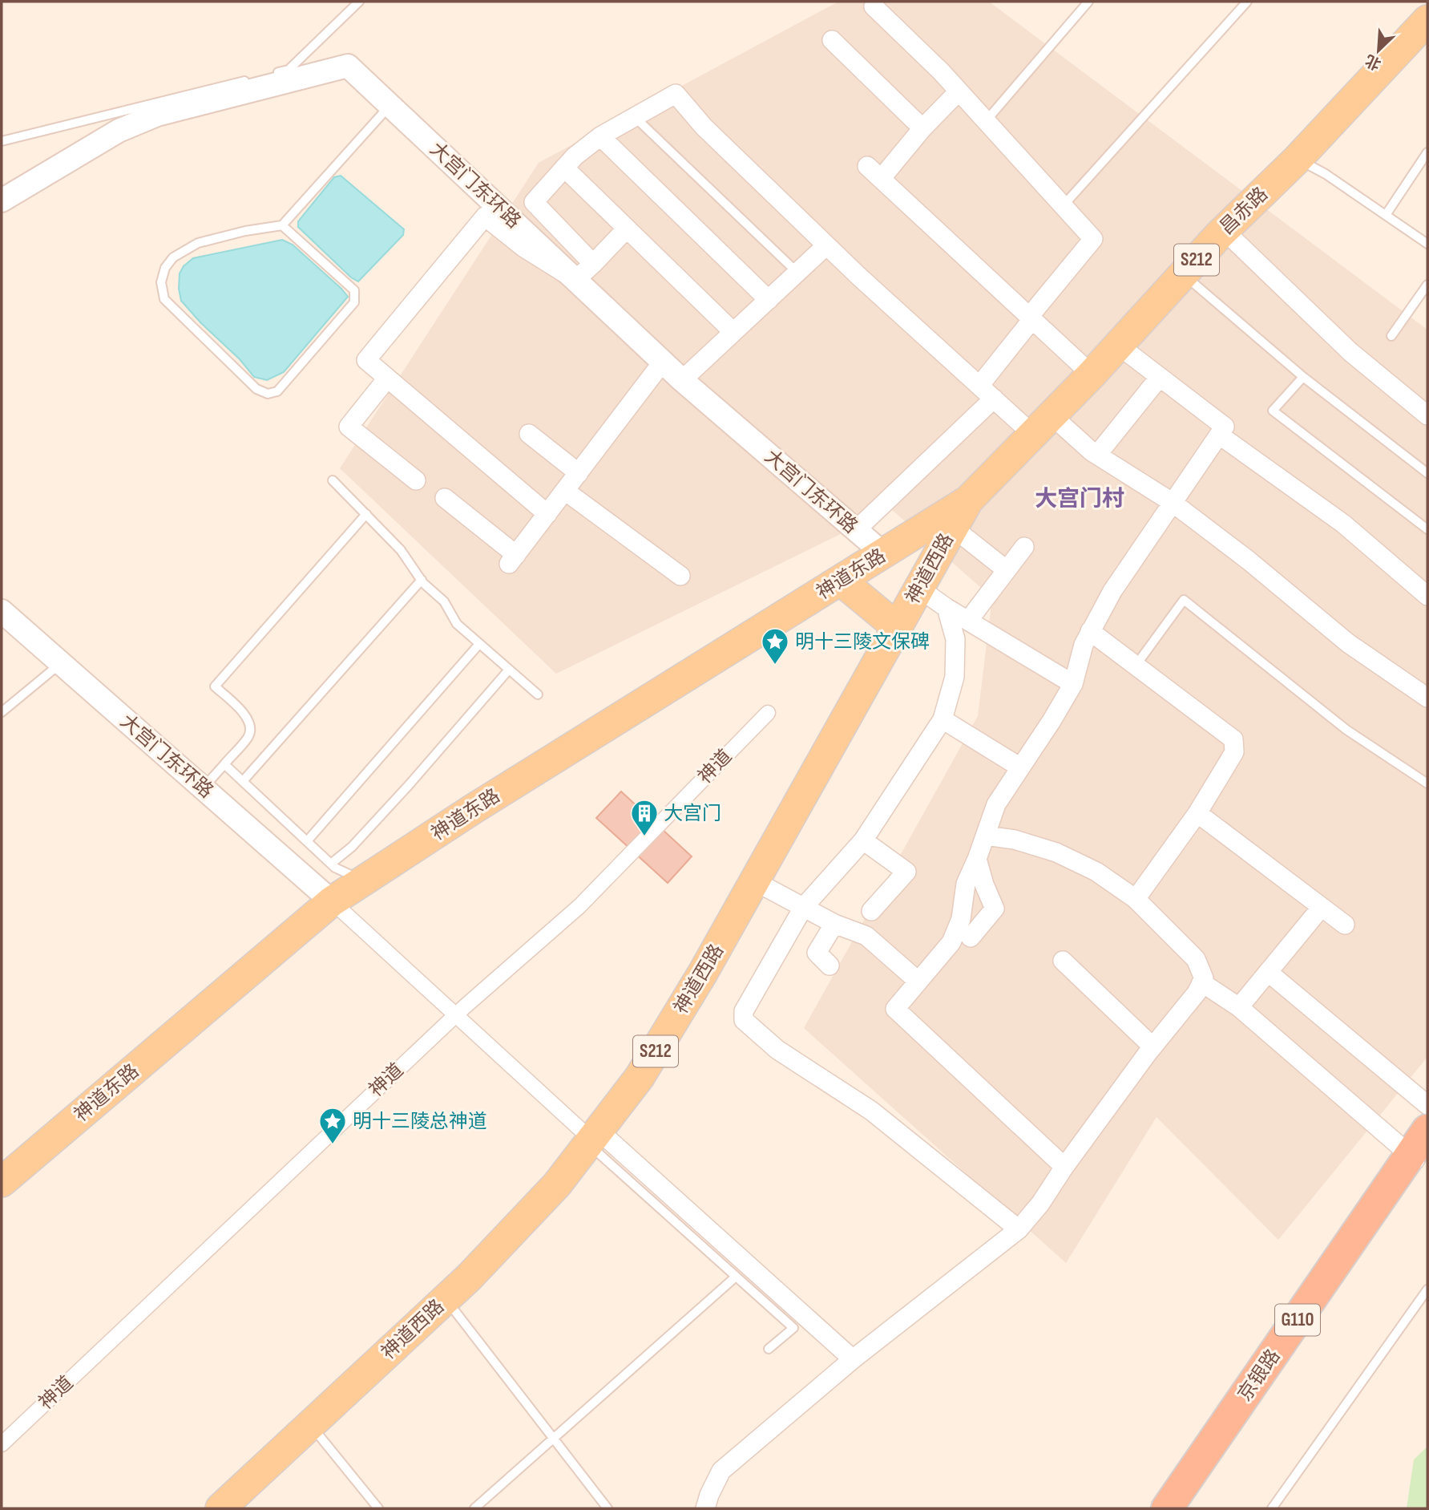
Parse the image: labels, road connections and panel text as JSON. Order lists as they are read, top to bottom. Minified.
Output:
{"streets":{"highway":["G110","京银路"],"main road":["昌赤路","S212","神道西路","神道东路"],"street":["大宫门东环路","神道"]},"crossings":[["大宫门东环路","神道东路"],["昌赤路","神道西路"],["昌赤路","神道东路"],["神道西路","神道东路"]],"districts":["大宫门村"],"places":{"place":["明十三陵文保碑","明十三陵总神道"],"building":["大宫门"]},"north":"bottom left"}
